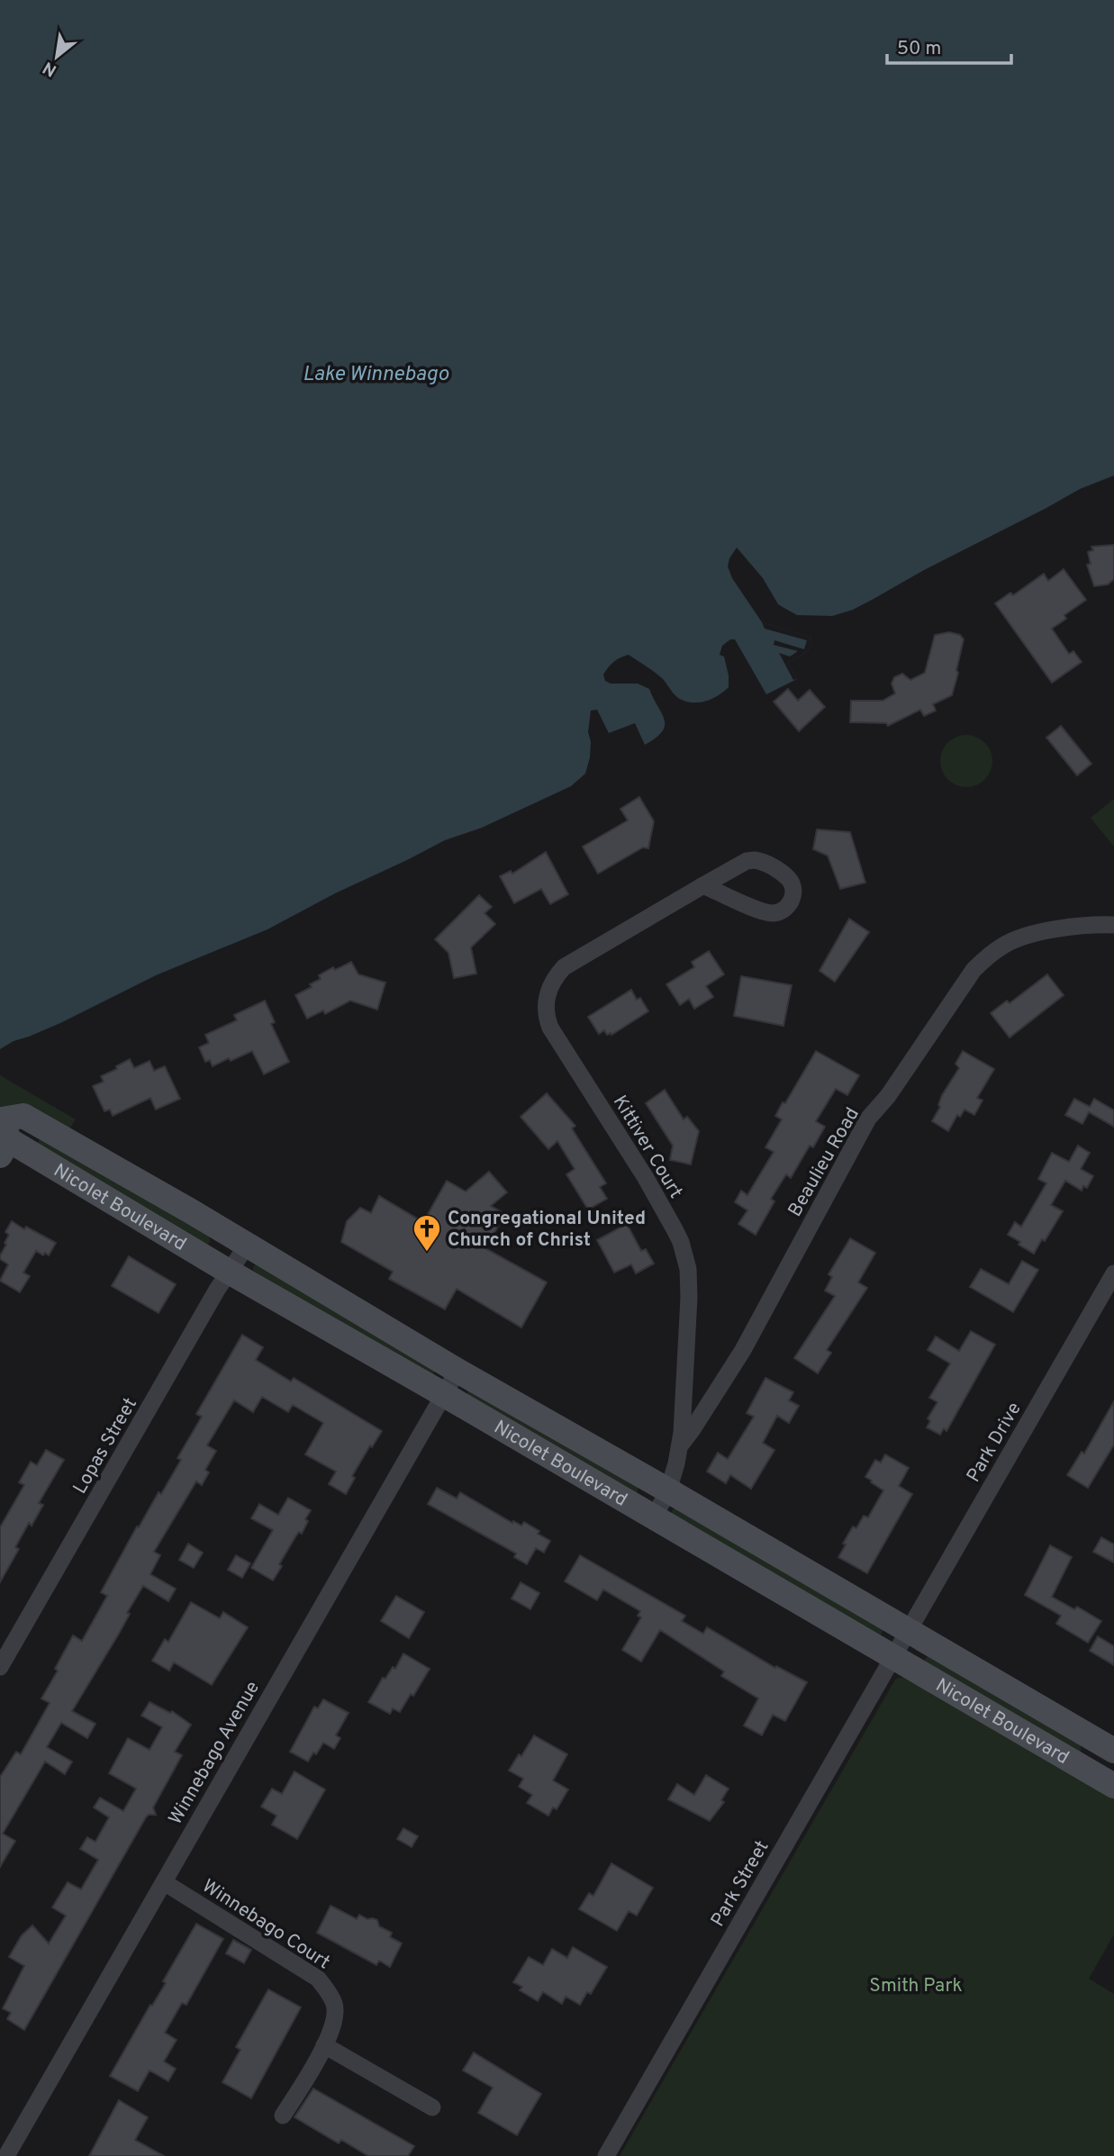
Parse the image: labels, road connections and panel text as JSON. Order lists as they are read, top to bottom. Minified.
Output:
{"streets":{"street":["Kittiver Court","Beaulieu Road","Nicolet Boulevard","Park Drive","Lopas Street","Winnebago Avenue","Park Street","Winnebago Court"]},"crossings":[["Kittiver Court","Beaulieu Road"],["Kittiver Court","Nicolet Boulevard"],["Nicolet Boulevard","Park Drive"],["Nicolet Boulevard","Lopas Street"],["Nicolet Boulevard","Winnebago Avenue"],["Nicolet Boulevard","Park Street"],["Park Drive","Park Street"],["Winnebago Avenue","Winnebago Court"]],"water":["Lake Winnebago"],"parks":["Smith Park"],"places":{"church":["Congregational United Church of Christ"]},"scale_bar":"50 m","north":"bottom left"}
